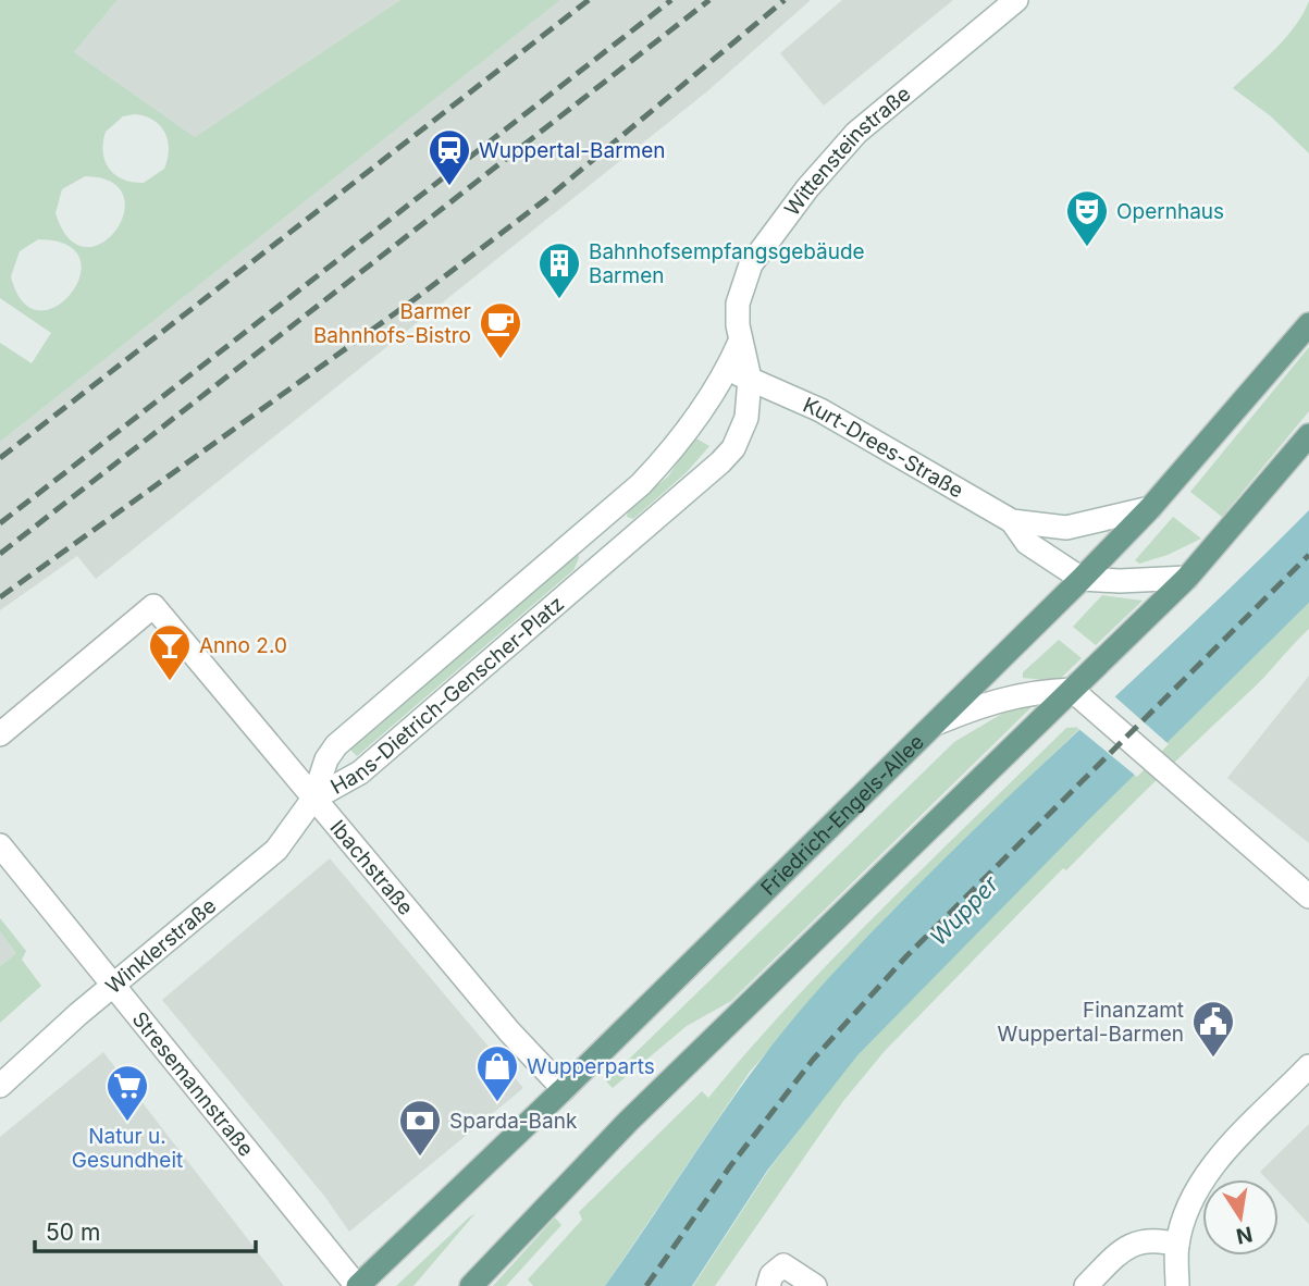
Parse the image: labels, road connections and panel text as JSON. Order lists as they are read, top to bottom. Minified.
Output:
{"streets":{"main road":["Friedrich-Engels-Allee"],"street":["Wittensteinstraße","Kurt-Drees-Straße","Hans-Dietrich-Genscher-Platz","Ibachstraße","Winklerstraße","Stresemannstraße"]},"crossings":[["Wittensteinstraße","Hans-Dietrich-Genscher-Platz"],["Kurt-Drees-Straße","Hans-Dietrich-Genscher-Platz"],["Kurt-Drees-Straße","Friedrich-Engels-Allee"],["Hans-Dietrich-Genscher-Platz","Ibachstraße"],["Hans-Dietrich-Genscher-Platz","Winklerstraße"],["Friedrich-Engels-Allee","Ibachstraße"],["Friedrich-Engels-Allee","Stresemannstraße"],["Ibachstraße","Winklerstraße"],["Winklerstraße","Stresemannstraße"]],"water":["Wupper"],"places":{"station":["Wuppertal-Barmen"],"theatre":["Opernhaus"],"building":["Bahnhofsempfangsgebäude Barmen"],"cafe":["Barmer Bahnhofs-Bistro"],"bar":["Anno 2.0"],"public building":["Finanzamt Wuppertal-Barmen"],"shop":["Wupperparts"],"supermarket":["Natur u. Gesundheit"],"bank":["Sparda-Bank"]},"scale_bar":"50 m","north":"bottom"}
